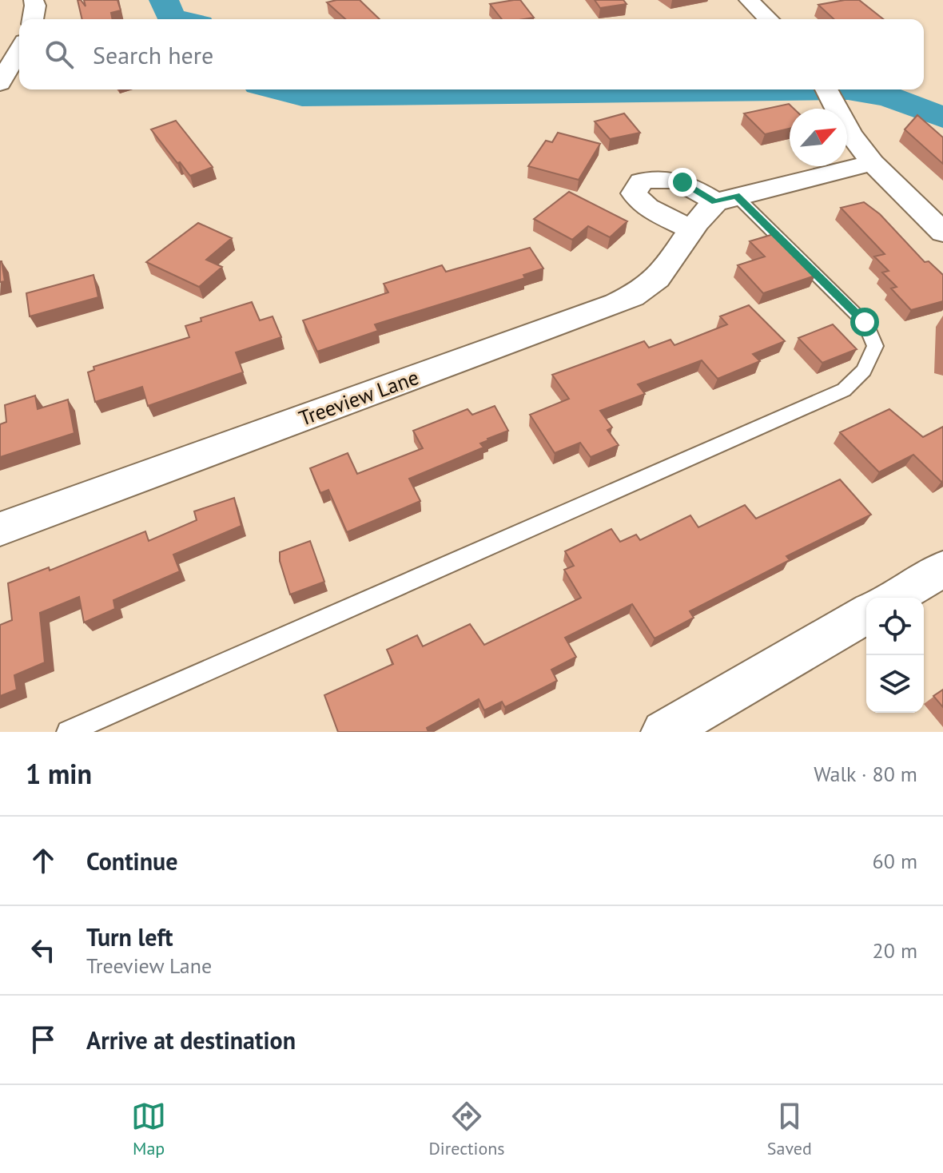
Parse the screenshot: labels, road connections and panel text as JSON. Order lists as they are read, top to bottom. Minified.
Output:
{"streets":{"street":["Treeview Lane"]},"north":"top right","page":{"search":"Search here","heading":["1 min","Walk · 80 m"],"list":[["Continue","60 m"],["Turn left","Treeview Lane","20 m"],"Arrive at destination"],"nav":["Map","Directions","Saved"]}}
